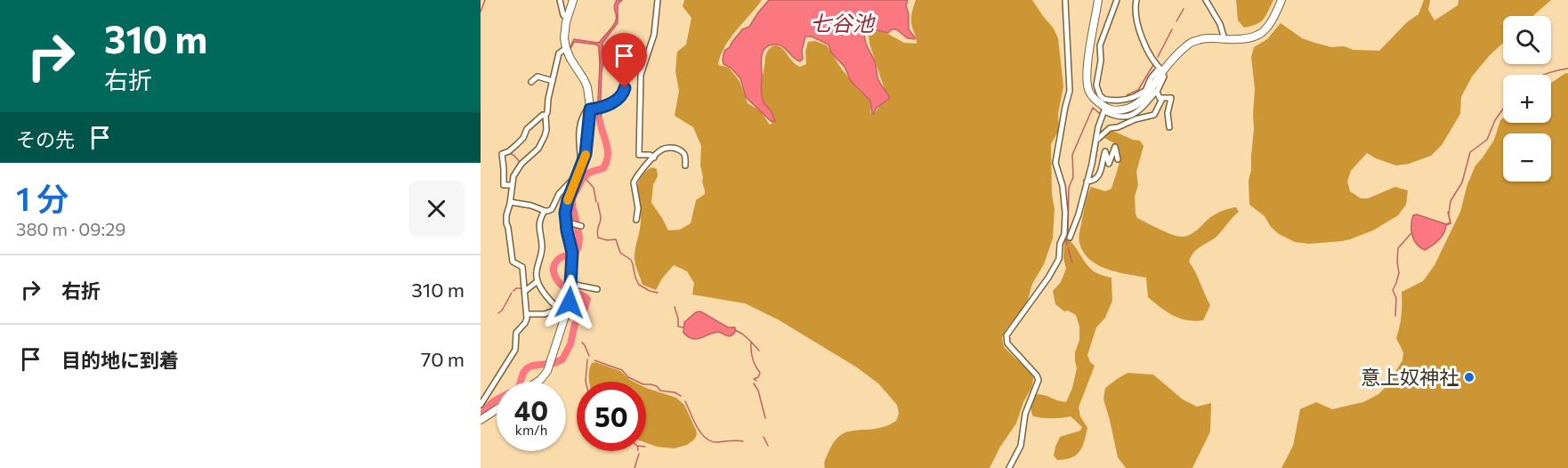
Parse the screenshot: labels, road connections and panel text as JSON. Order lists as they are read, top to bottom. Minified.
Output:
{"water":["七谷池"],"places":["意上奴神社"],"page":{"turn":["310 m","右折"],"map_buttons":["+","−"],"then":"その先","heading":["1 分","380 m · 09:29"],"list":[{"name":"右折","value":"310 m"},{"name":"目的地に到着","value":"70 m"}],"speed":"40 km/h","limit":"50"}}
